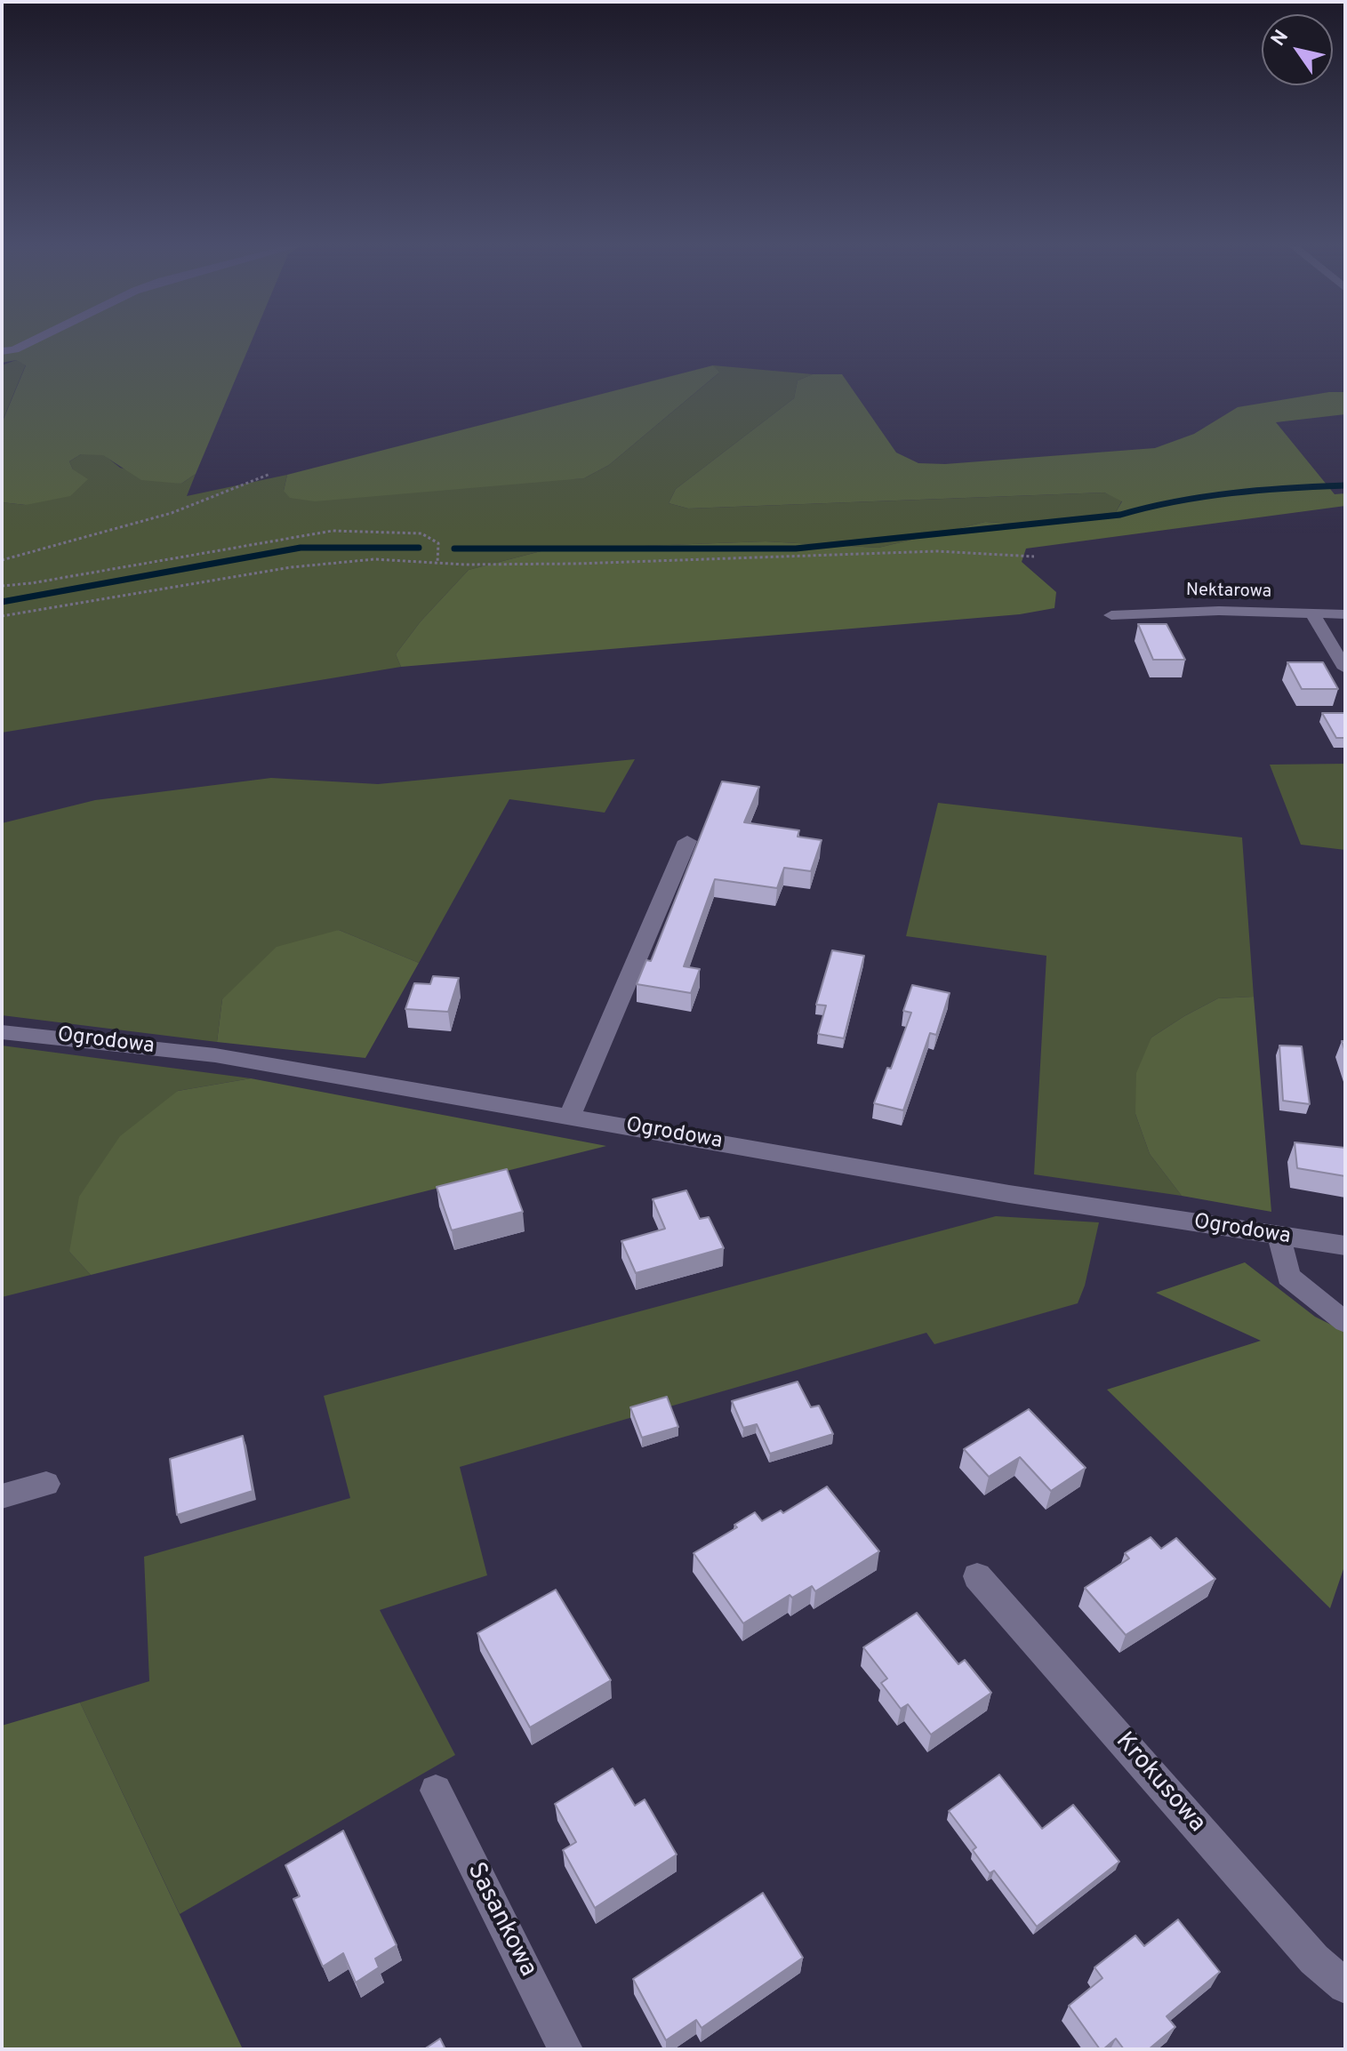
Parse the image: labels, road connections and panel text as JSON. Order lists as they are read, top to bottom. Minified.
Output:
{"streets":{"street":["Nektarowa","Ogrodowa","Krokusowa","Sasankowa"]},"north":"top left"}
